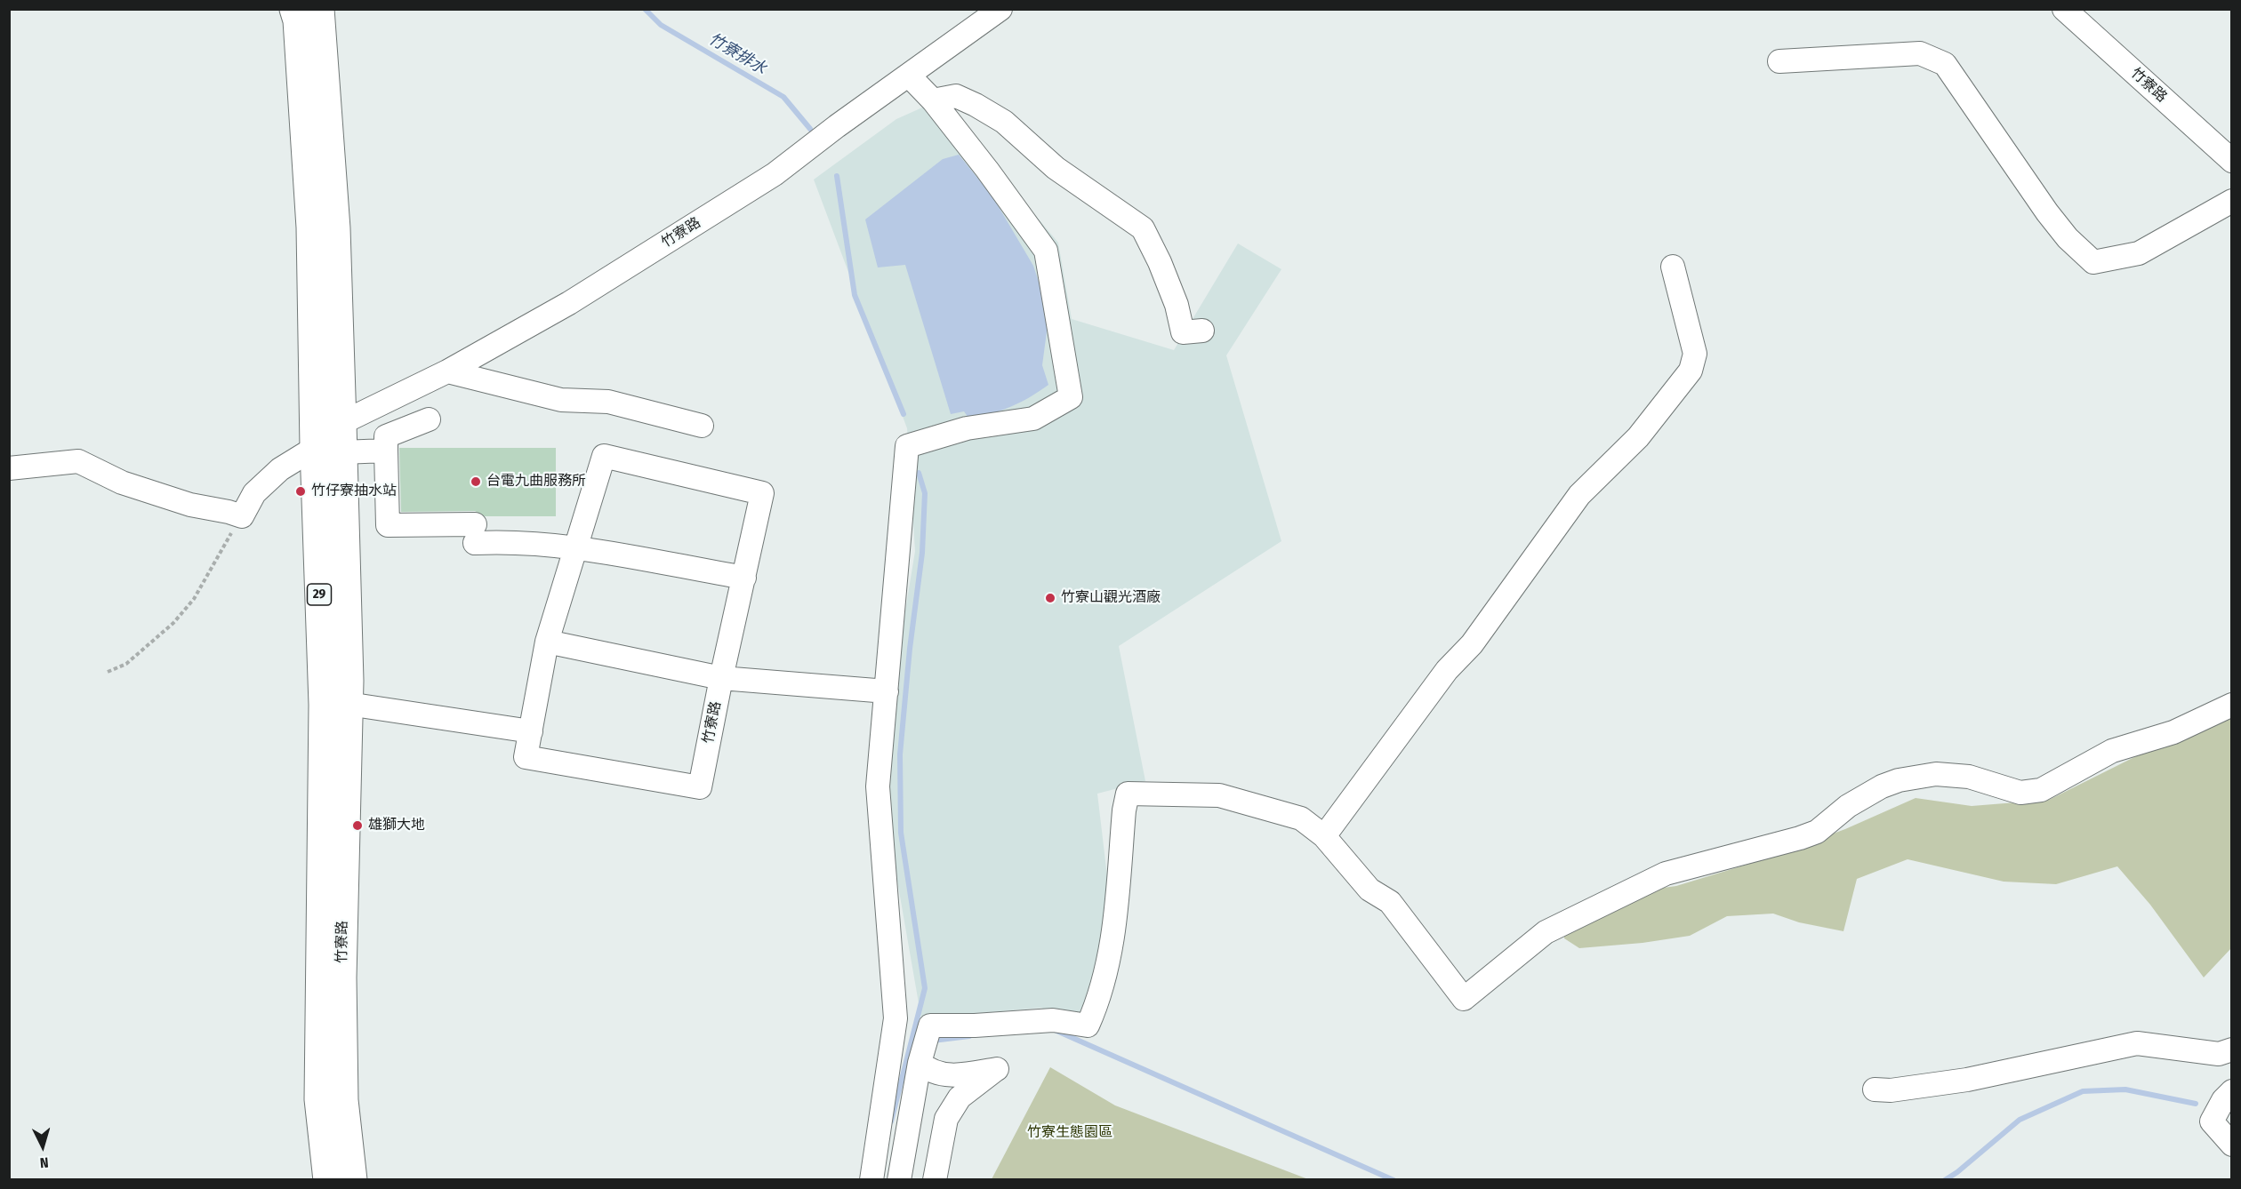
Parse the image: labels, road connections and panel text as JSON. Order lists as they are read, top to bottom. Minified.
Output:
{"streets":{"main road":["竹寮路","29"]},"water":["竹寮排水"],"parks":["竹寮生態園區"],"places":["台電九曲服務所","竹仔寮抽水站","竹寮山觀光酒廠","雄獅大地"],"north":"bottom"}
